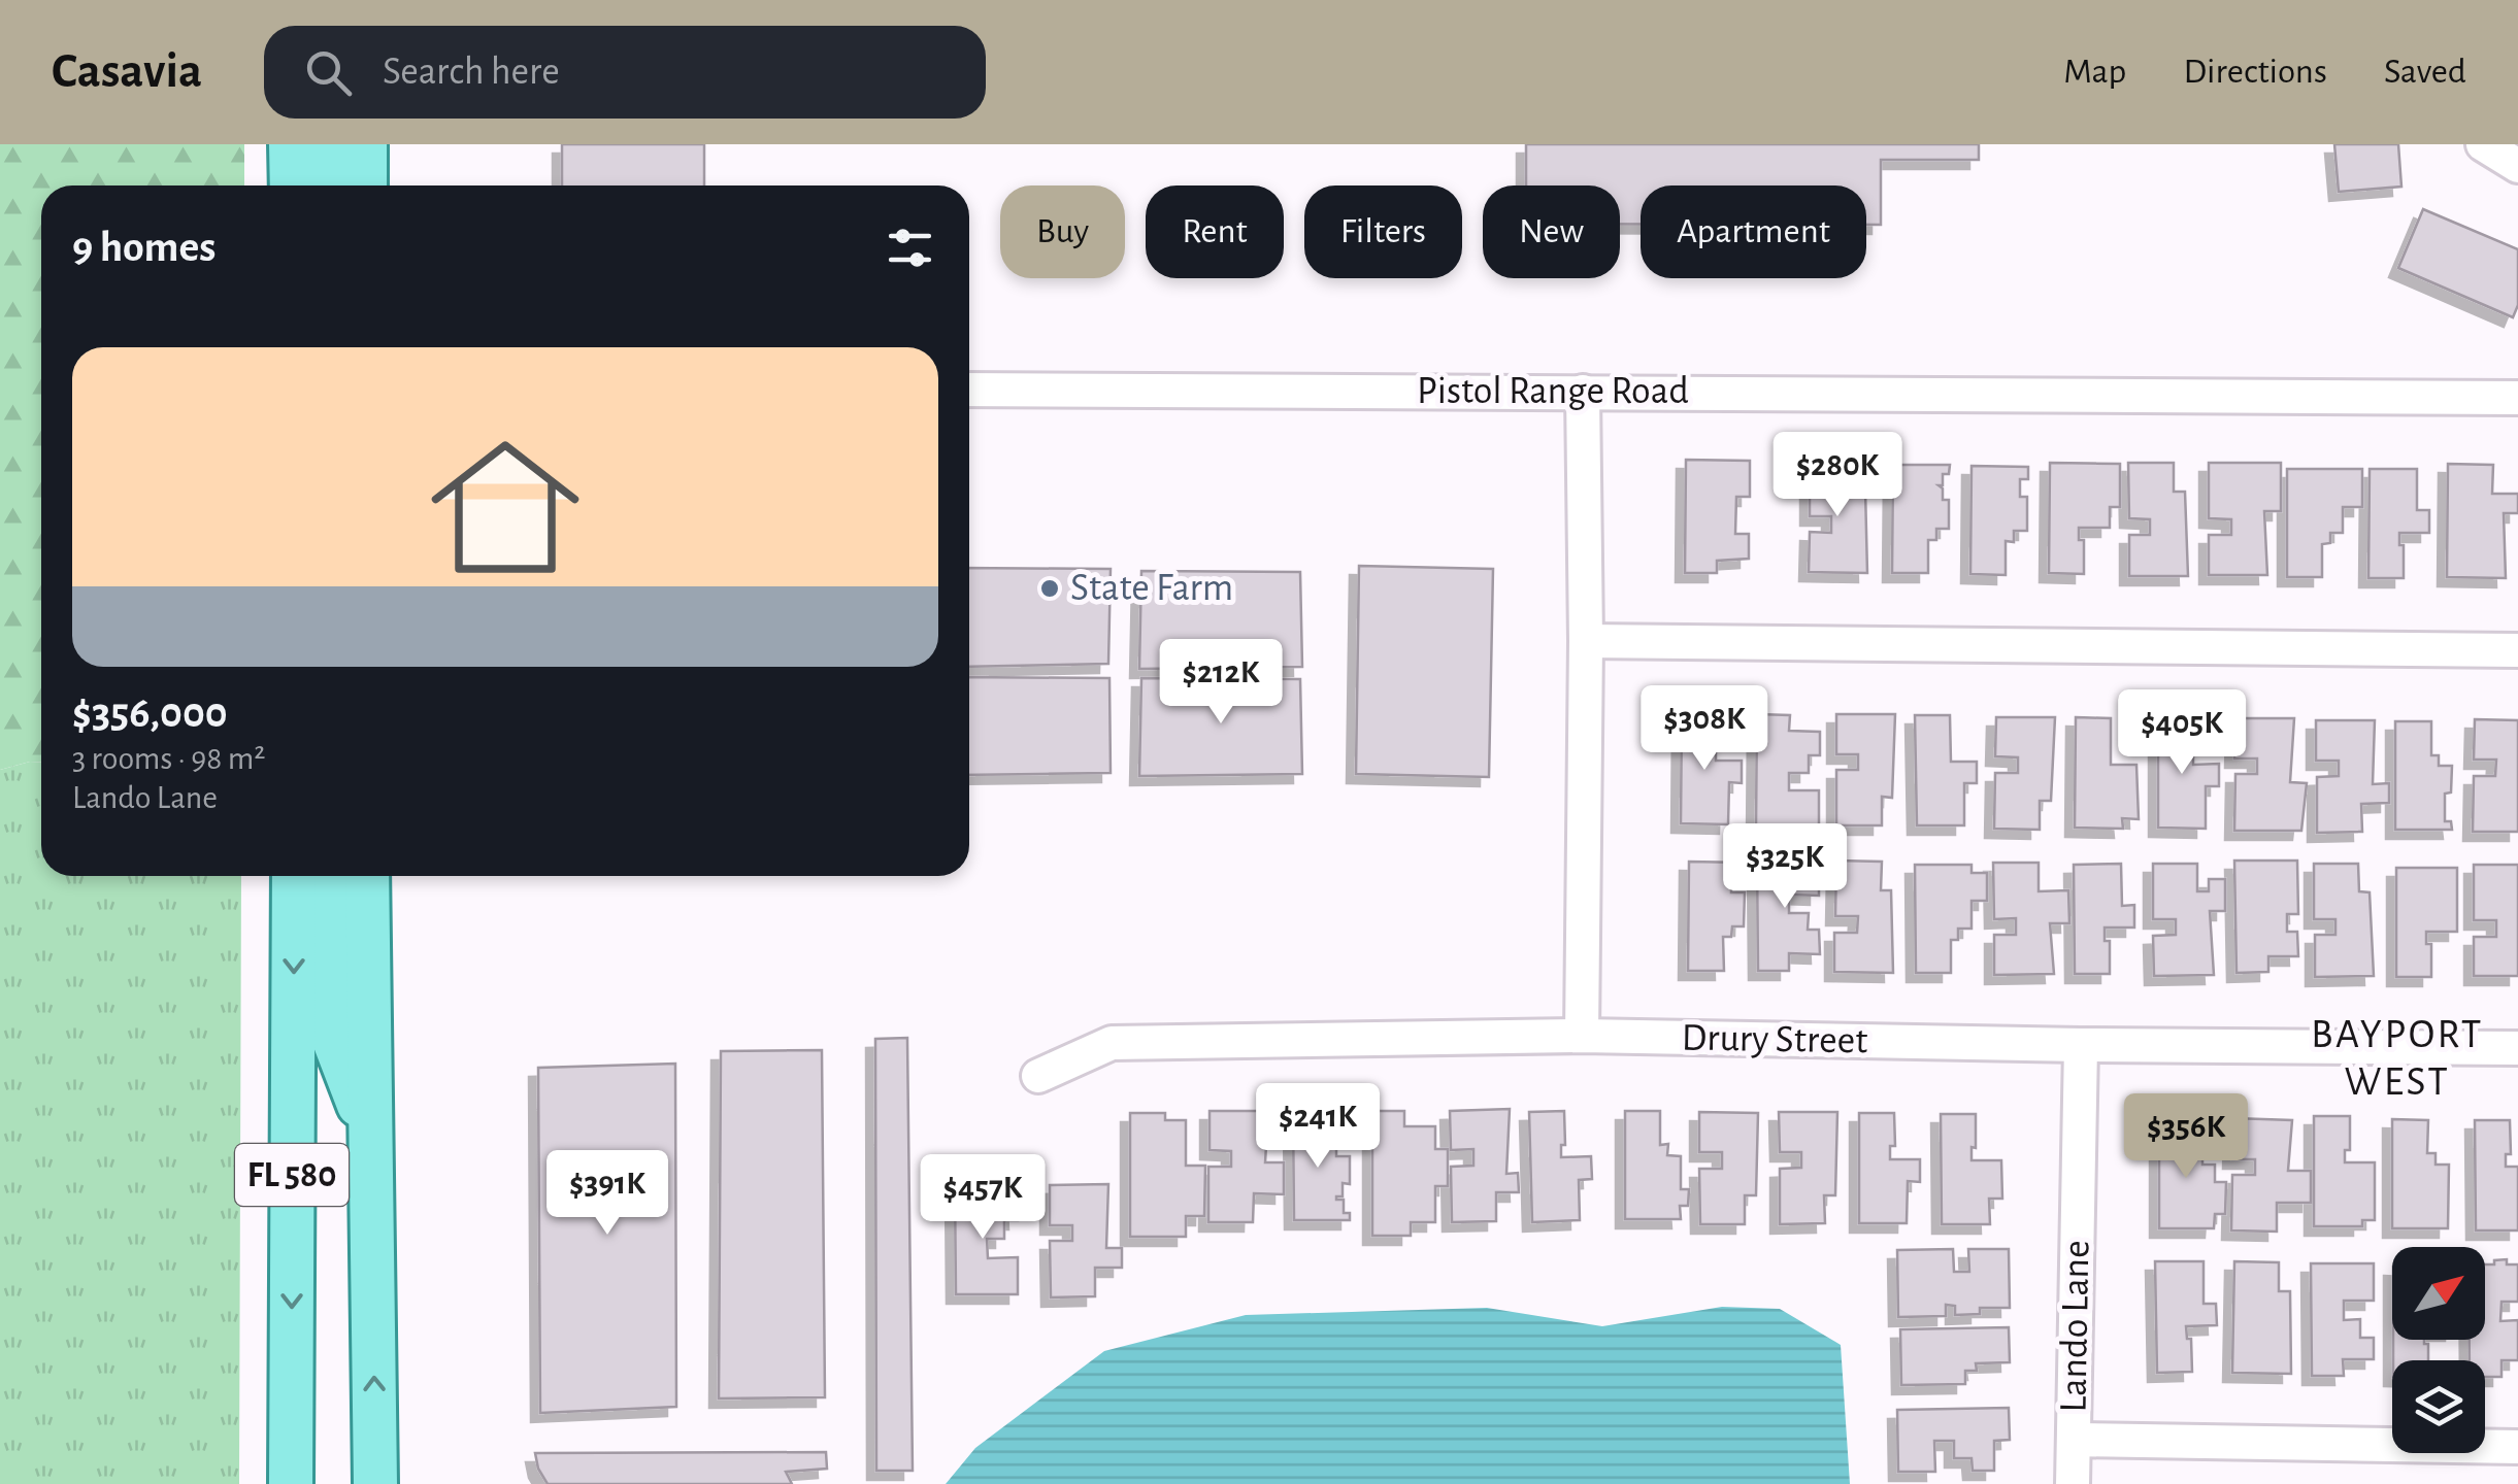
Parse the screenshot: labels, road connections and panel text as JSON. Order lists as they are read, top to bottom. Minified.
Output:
{"streets":{"main road":["FL 580"],"street":["Pistol Range Road","Drury Street","Lando Lane"]},"crossings":[["Drury Street","Lando Lane"]],"districts":["BAYPORT WEST"],"places":["State Farm"],"north":"top right","page":{"header":"Casavia","search":"Search here","nav":["Map","Directions","Saved"],"chip":["Buy","Rent","Filters","New","Apartment"],"heading":"9 homes","list":[{"name":"$356,000","note":"3 rooms · 98 m² · Lando Lane"}],"price":["$280K","$212K","$308K","$405K","$325K","$241K","$356K","$391K","$457K"]}}
